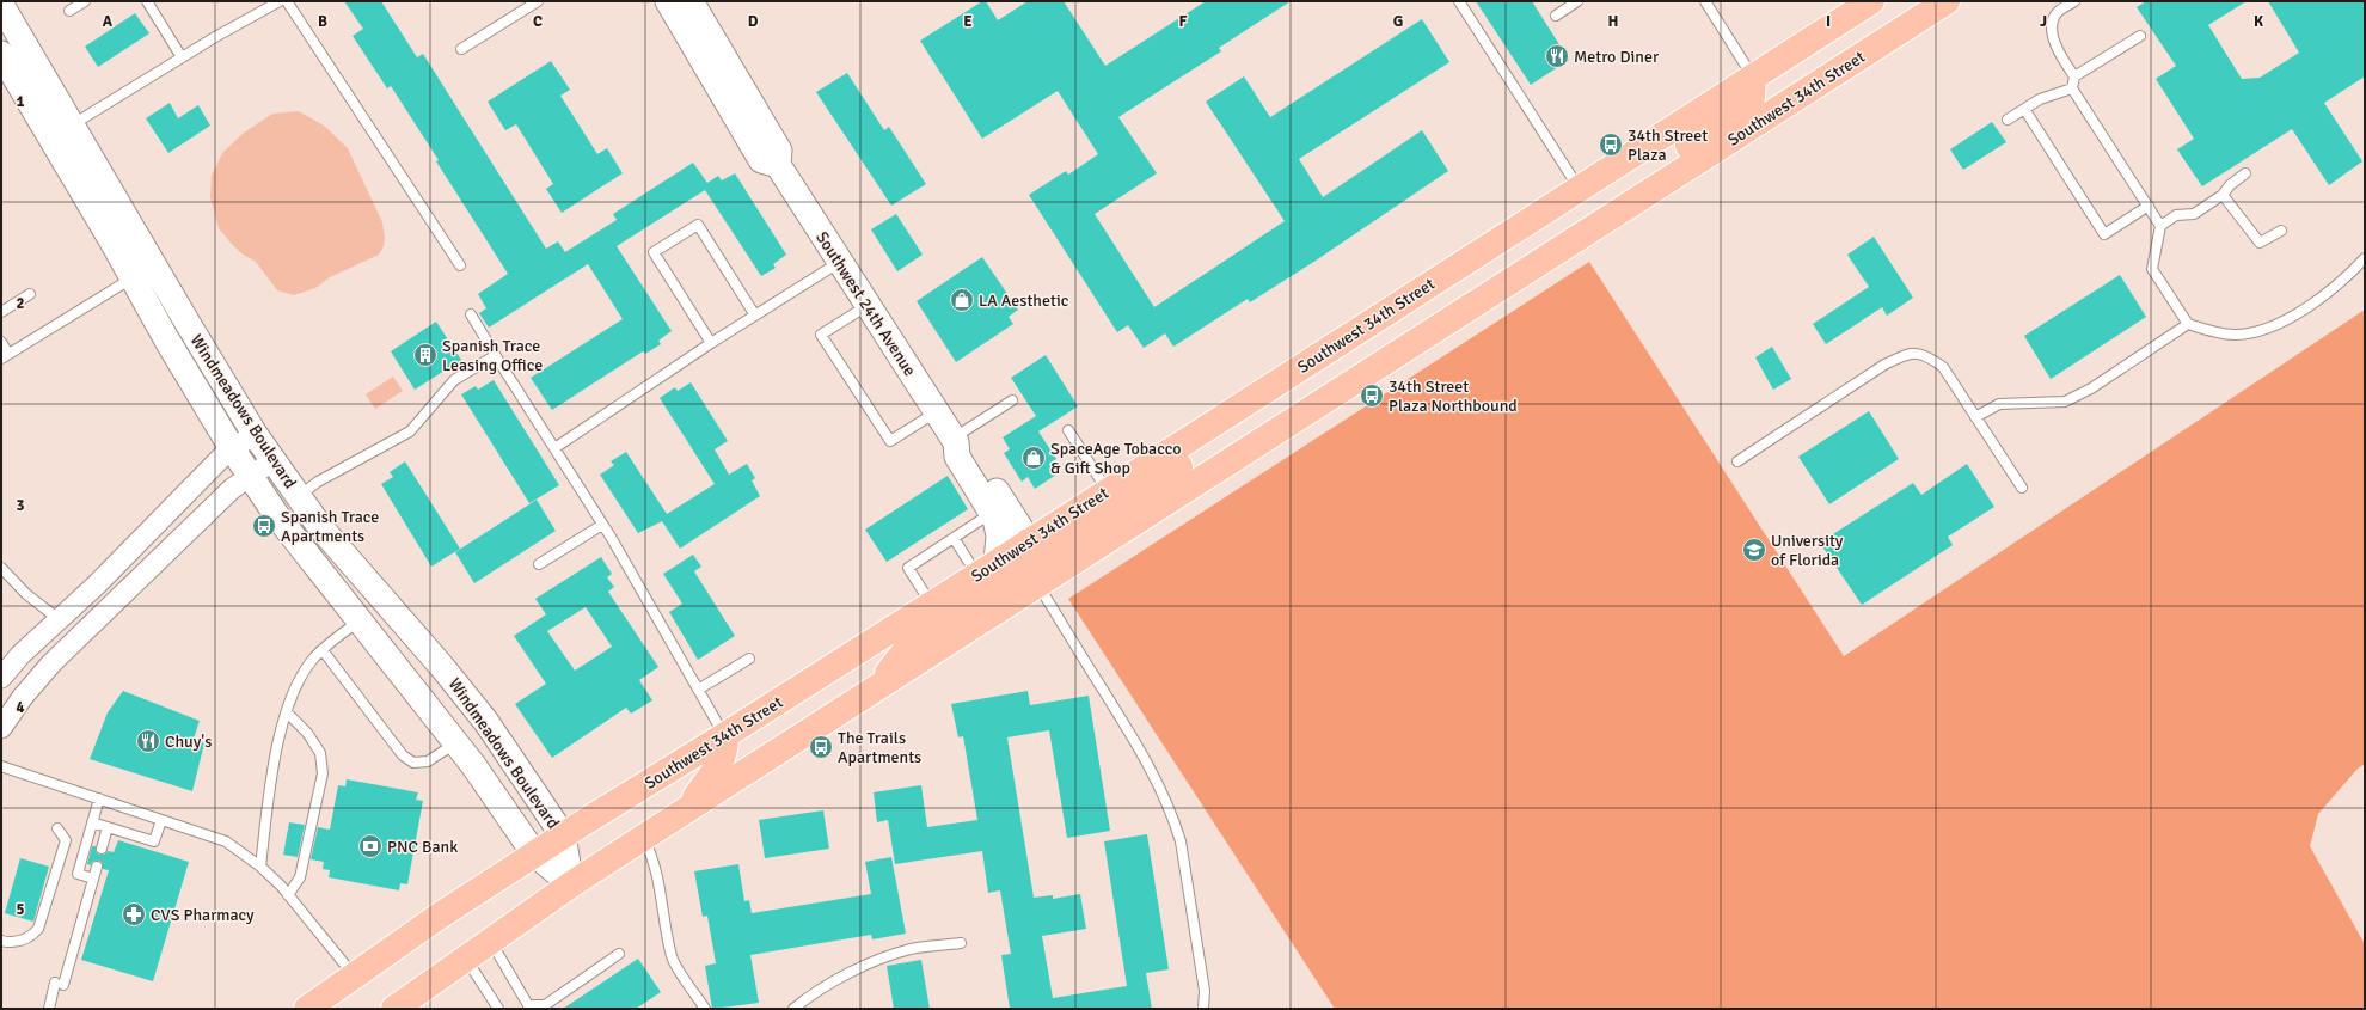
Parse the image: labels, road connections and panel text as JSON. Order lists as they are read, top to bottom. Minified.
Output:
{"streets":{"main road":["Southwest 34th Street"],"street":["Southwest 24th Avenue","Windmeadows Boulevard"]},"crossings":[["Southwest 34th Street","Southwest 24th Avenue"],["Southwest 34th Street","Windmeadows Boulevard"]],"places":{"restaurant":["Metro Diner","Chuy's"],"bus stop":["34th Street Plaza","34th Street Plaza Northbound","Spanish Trace Apartments","The Trails Apartments"],"shop":["LA Aesthetic","SpaceAge Tobacco & Gift Shop"],"building":["Spanish Trace Leasing Office"],"school or university":["University of Florida"],"bank":["PNC Bank"],"pharmacy":["CVS Pharmacy"]},"grid":{"columns":["A","B","C","D","E","F","G","H","I","J","K"],"rows":["1","2","3","4","5"]}}
